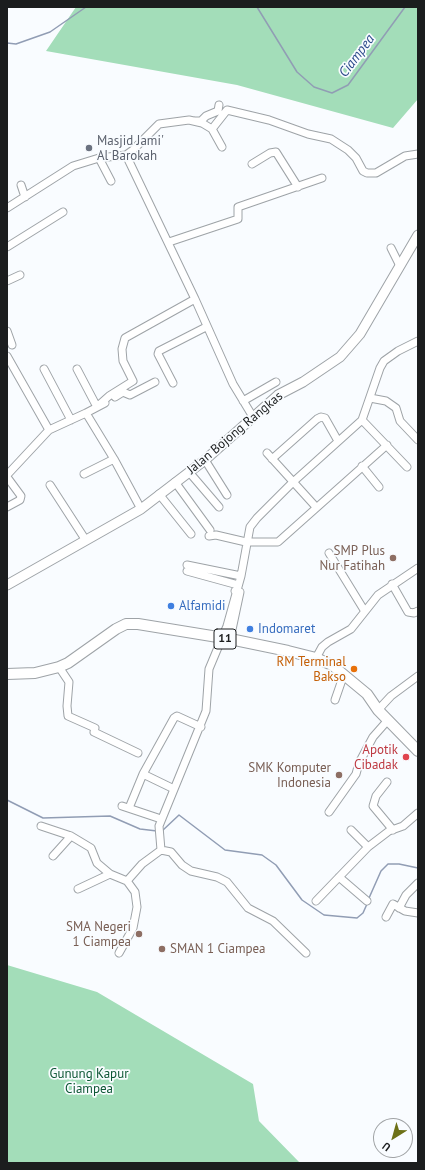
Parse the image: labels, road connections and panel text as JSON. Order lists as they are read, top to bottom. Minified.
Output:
{"streets":{"highway":["11"],"main road":["Jalan Bojong Rangkas"]},"water":["Ciampea"],"parks":["Gunung Kapur Ciampea"],"places":["Masjid Jami' Al Barokah","SMP Plus Nur Fatihah","Alfamidi","Indomaret","RM Terminal Bakso","Apotik Cibadak","SMK Komputer Indonesia","SMA Negeri 1 Ciampea","SMAN 1 Ciampea"],"north":"bottom left"}
